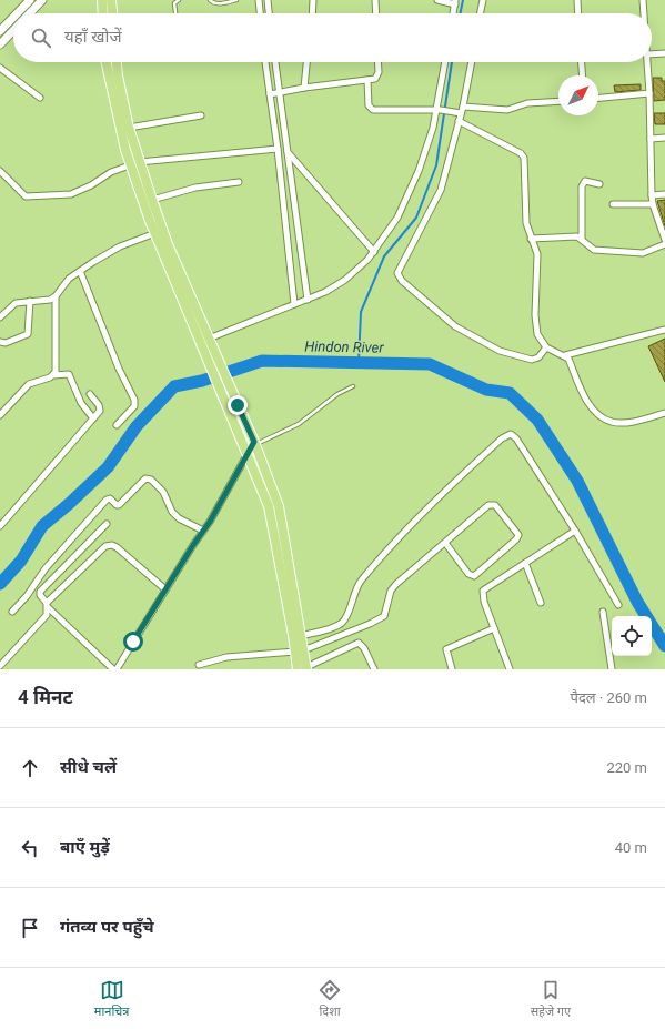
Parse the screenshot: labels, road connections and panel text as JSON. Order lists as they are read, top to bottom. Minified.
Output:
{"water":["Hindon River"],"north":"top right","page":{"search":"यहाँ खोजें","heading":["4 मिनट","पैदल · 260 m"],"list":[["सीधे चलें","220 m"],["बाएँ मुड़ें","40 m"],"गंतव्य पर पहुँचे"],"nav":["मानचित्र","दिशा","सहेजे गए"]}}
